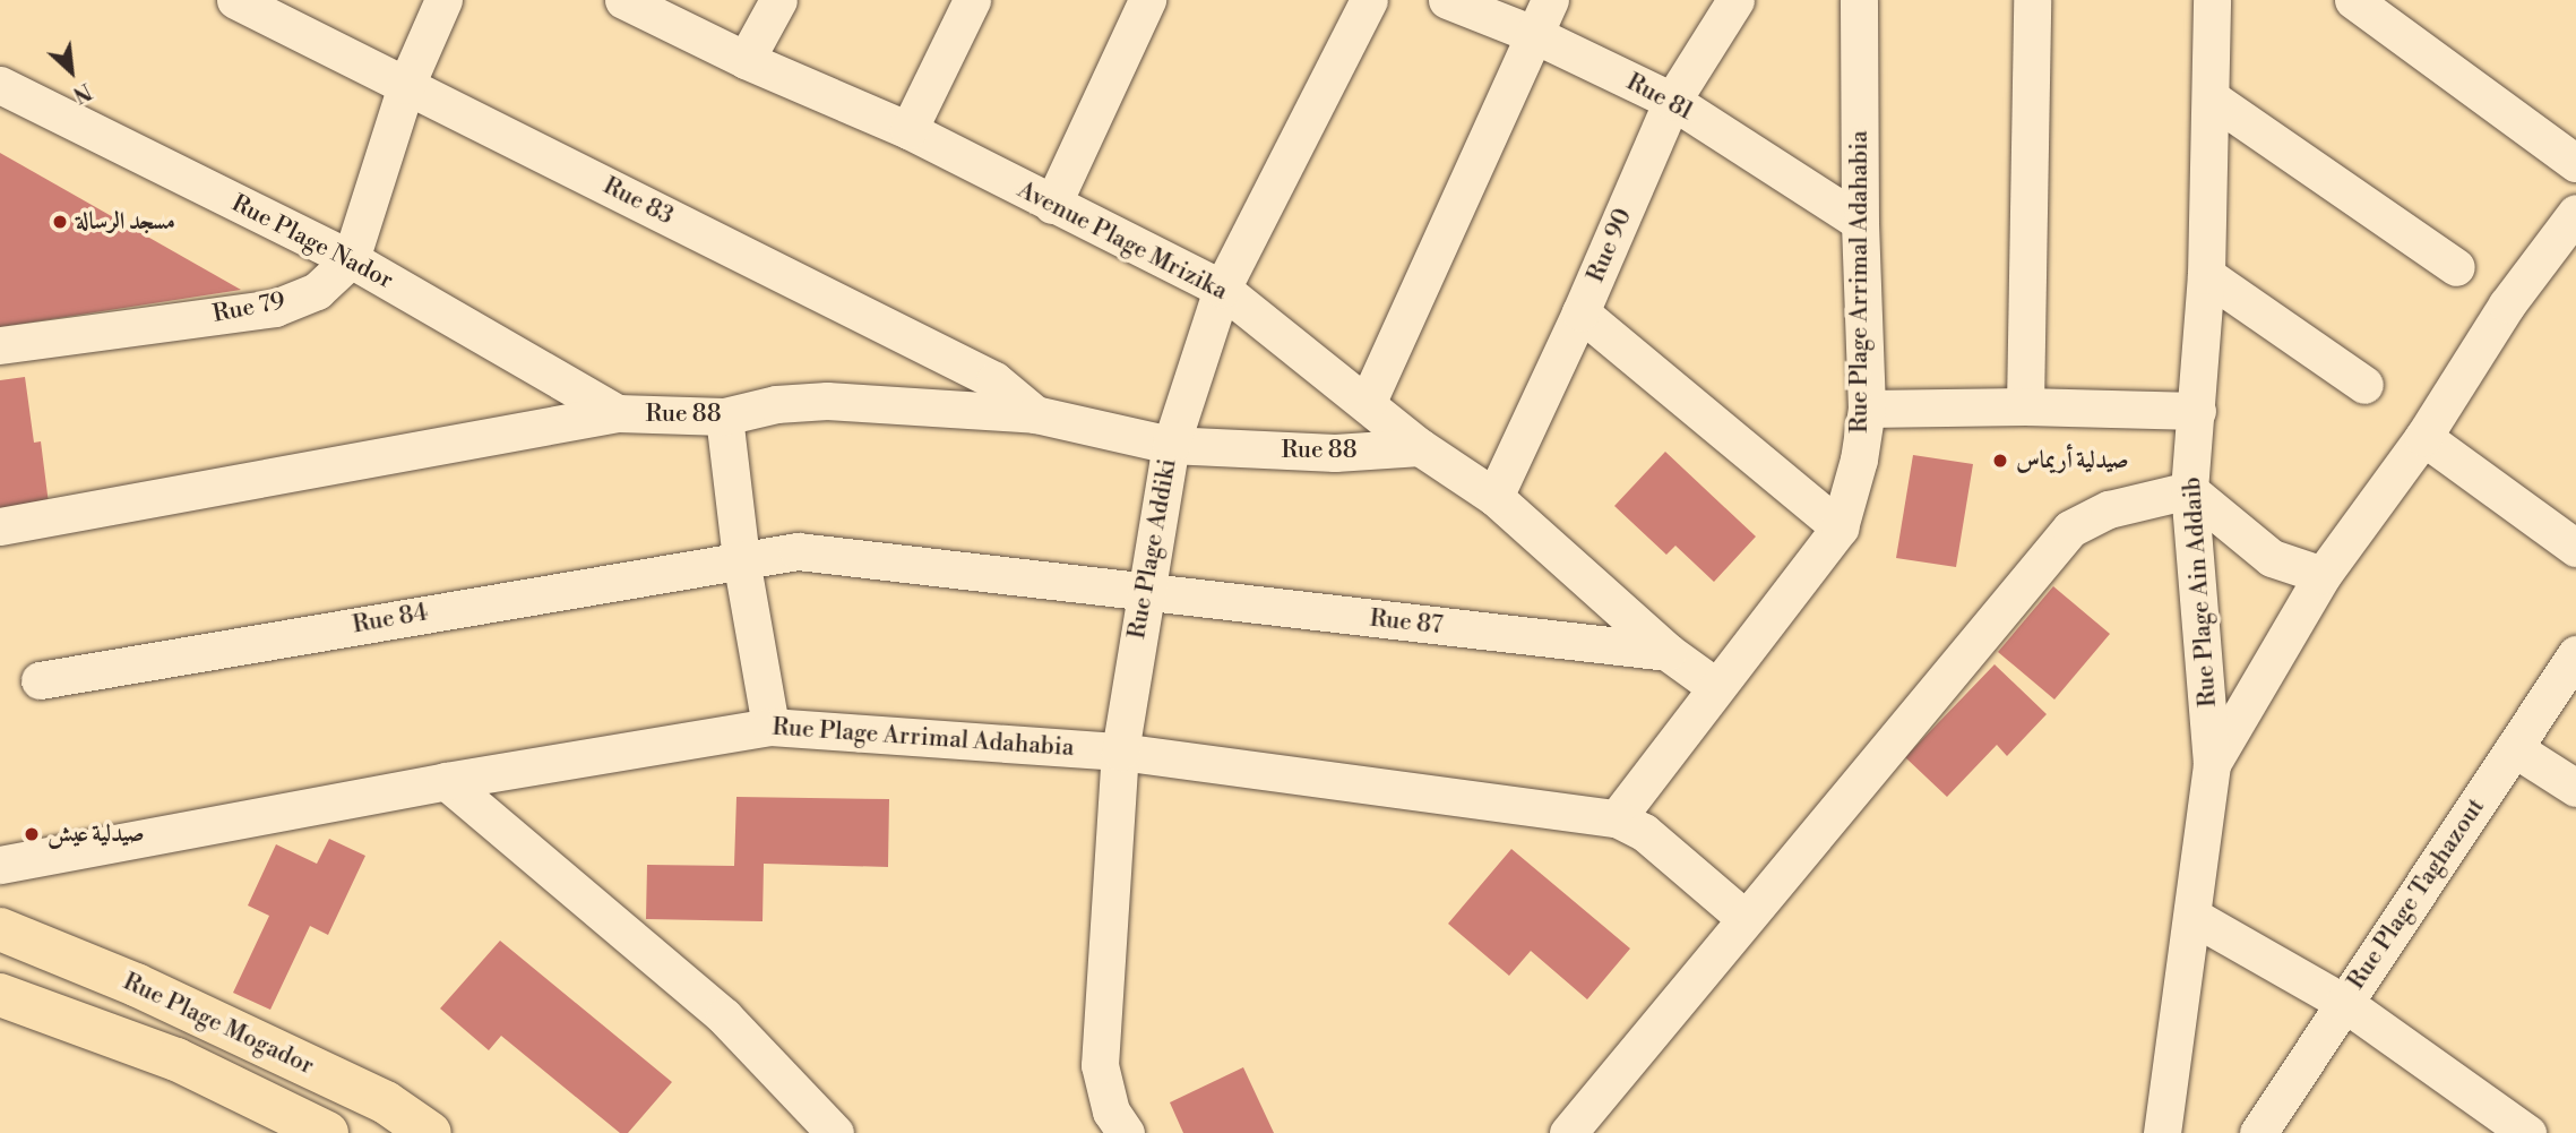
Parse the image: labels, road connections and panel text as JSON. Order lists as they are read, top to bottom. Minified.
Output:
{"streets":{"highway":["Rue Plage Mogador"],"street":["Rue 81","Rue 83","Avenue Plage Mrizika","Rue Plage Nador","Rue 90","Rue Plage Arrimal Adahabia","Rue 79","Rue 88","Rue Plage Addiki","Rue Plage Ain Addaib","Rue 84","Rue 87","Rue Plage Taghazout"]},"crossings":[["Rue 81","Rue 90"],["Rue 81","Rue Plage Arrimal Adahabia"],["Rue 83","Rue 79"],["Rue 83","Rue 88"],["Avenue Plage Mrizika","Rue 90"],["Avenue Plage Mrizika","Rue Plage Arrimal Adahabia"],["Avenue Plage Mrizika","Rue 88"],["Avenue Plage Mrizika","Rue Plage Addiki"],["Avenue Plage Mrizika","Rue 87"],["Rue Plage Nador","Rue 79"],["Rue Plage Nador","Rue 88"],["Rue Plage Arrimal Adahabia","Rue Plage Addiki"],["Rue 88","Rue Plage Addiki"],["Rue Plage Addiki","Rue 84"],["Rue Plage Addiki","Rue 87"],["Rue 84","Rue 87"]],"places":["مسجد الرسالة","صيدلية أريماس","صيدلية عيش"],"north":"bottom right"}
